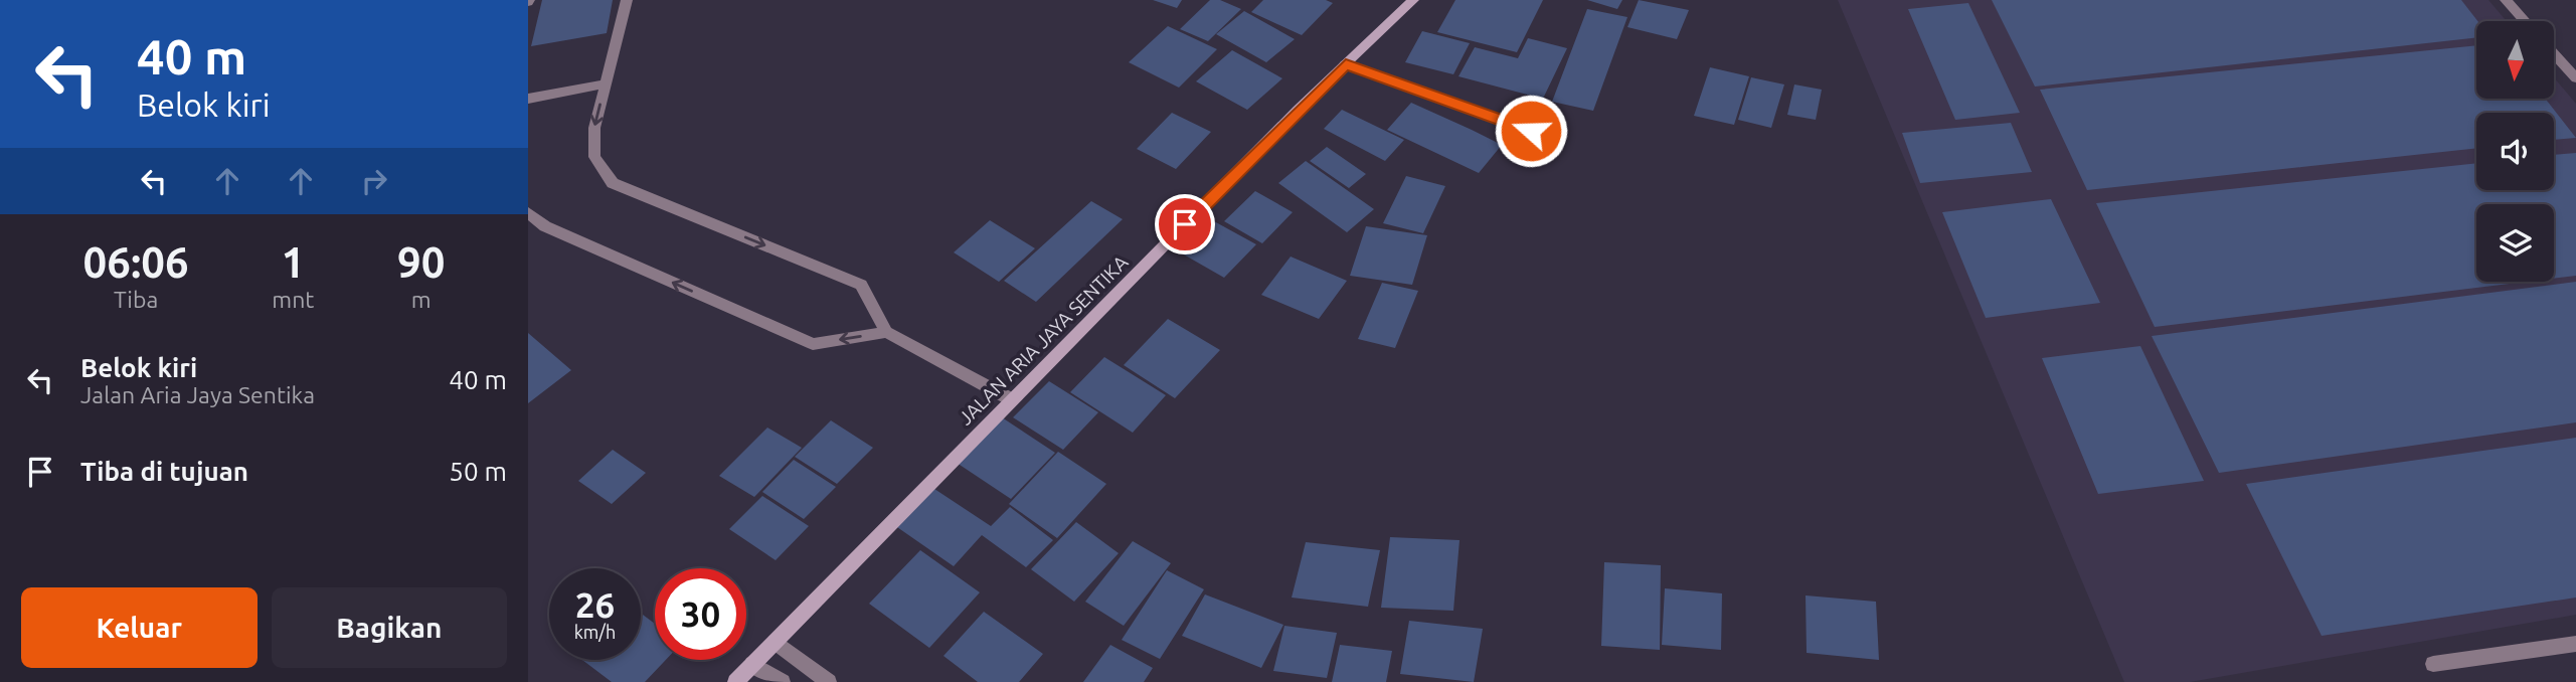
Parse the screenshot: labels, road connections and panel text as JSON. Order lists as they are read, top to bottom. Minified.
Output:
{"streets":{"street":["JALAN ARIA JAYA SENTIKA"]},"north":"bottom","page":{"turn":["40 m","Belok kiri"],"eta":["06:06","Tiba","1","mnt","90","m"],"list":[{"name":"Belok kiri","note":"Jalan Aria Jaya Sentika","value":"40 m"},{"name":"Tiba di tujuan","value":"50 m"}],"speed":"26 km/h","limit":"30","buttons":["Keluar","Bagikan"]}}
